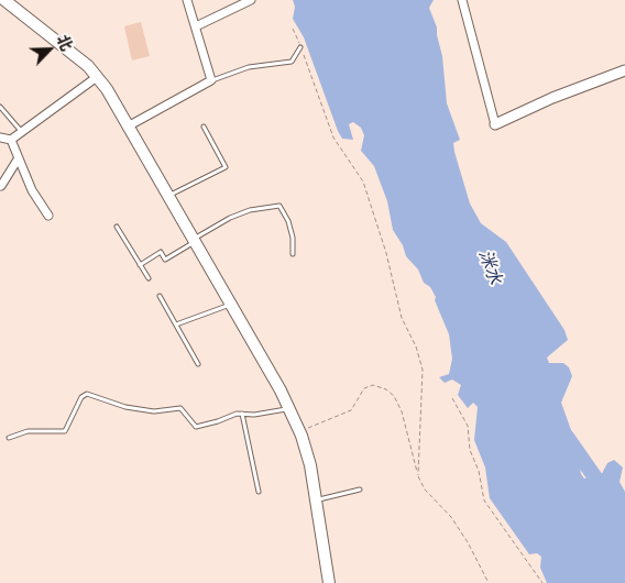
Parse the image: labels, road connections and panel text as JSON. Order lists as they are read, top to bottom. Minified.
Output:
{"water":["洣水"],"north":"top right"}
